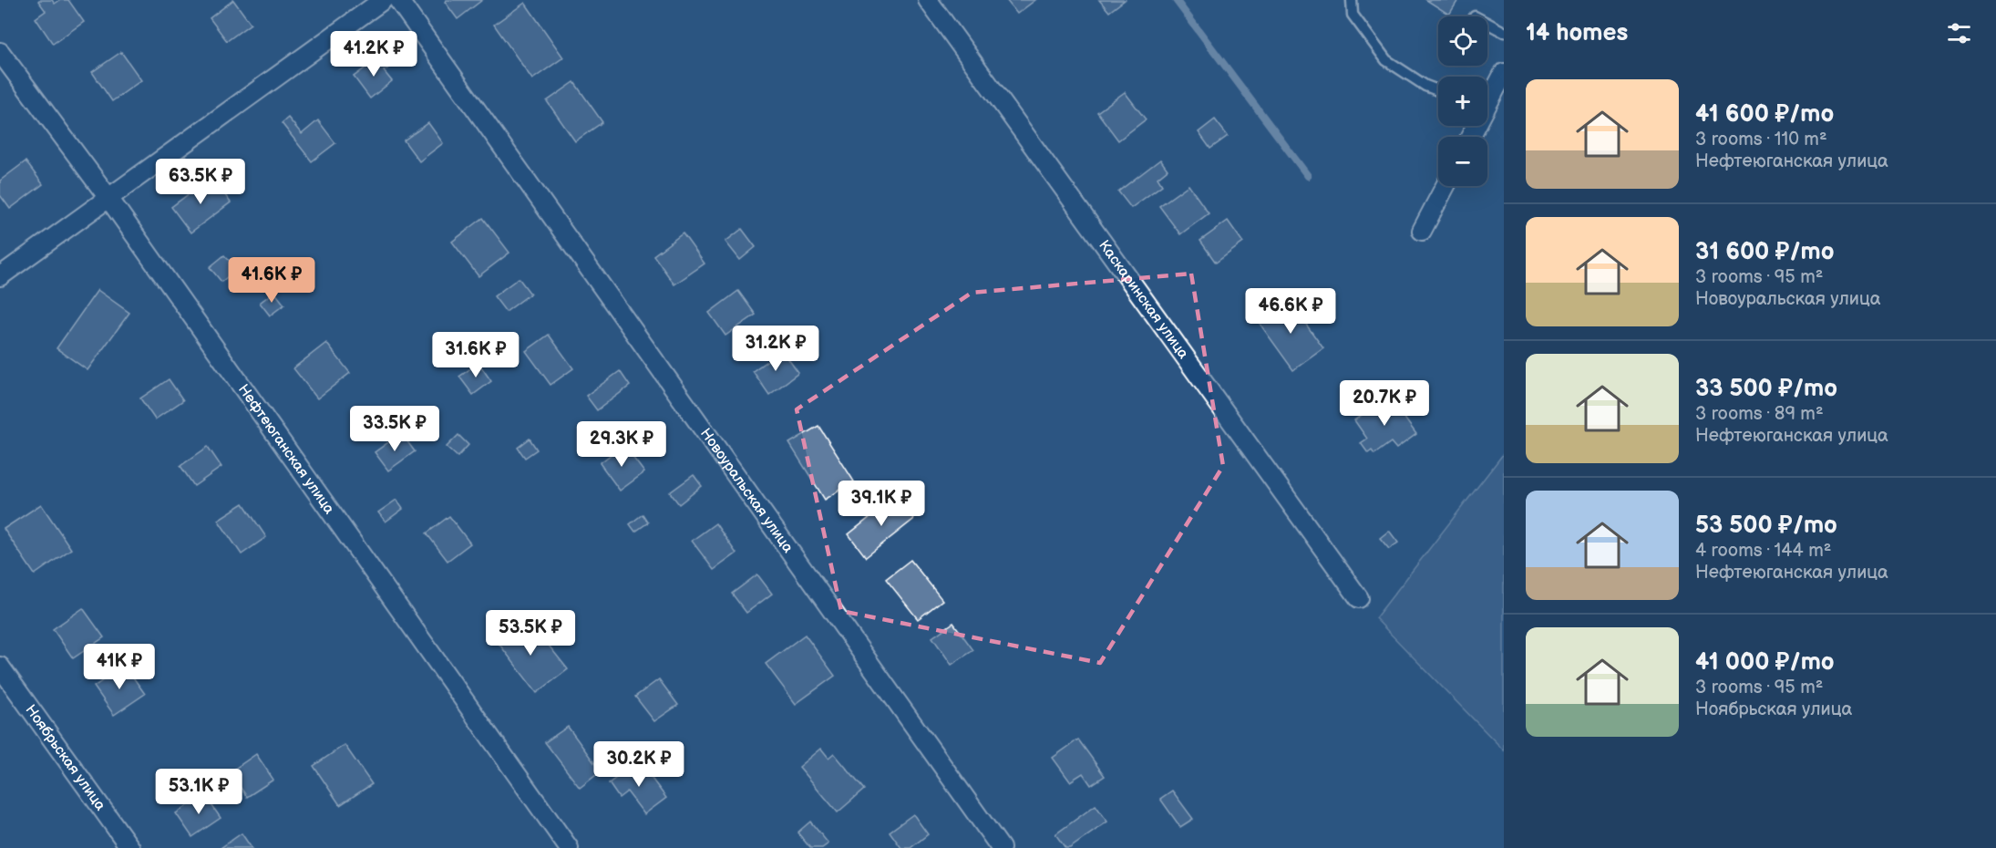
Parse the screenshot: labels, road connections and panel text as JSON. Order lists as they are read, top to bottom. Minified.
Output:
{"streets":{"street":["Каскаринская улица","Нефтеюганская улица","Новоуральская улица","Ноябрьская улица"]},"page":{"heading":"14 homes","map_buttons":["+","−"],"price":["41.2K ₽","63.5K ₽","41.6K ₽","46.6K ₽","31.2K ₽","31.6K ₽","20.7K ₽","33.5K ₽","29.3K ₽","39.1K ₽","53.5K ₽","41K ₽","30.2K ₽","53.1K ₽"],"list":[{"name":"41 600 ₽/mo","note":"3 rooms · 110 m² · Нефтеюганская улица"},{"name":"31 600 ₽/mo","note":"3 rooms · 95 m² · Новоуральская улица"},{"name":"33 500 ₽/mo","note":"3 rooms · 89 m² · Нефтеюганская улица"},{"name":"53 500 ₽/mo","note":"4 rooms · 144 m² · Нефтеюганская улица"},{"name":"41 000 ₽/mo","note":"3 rooms · 95 m² · Ноябрьская улица"}]}}
